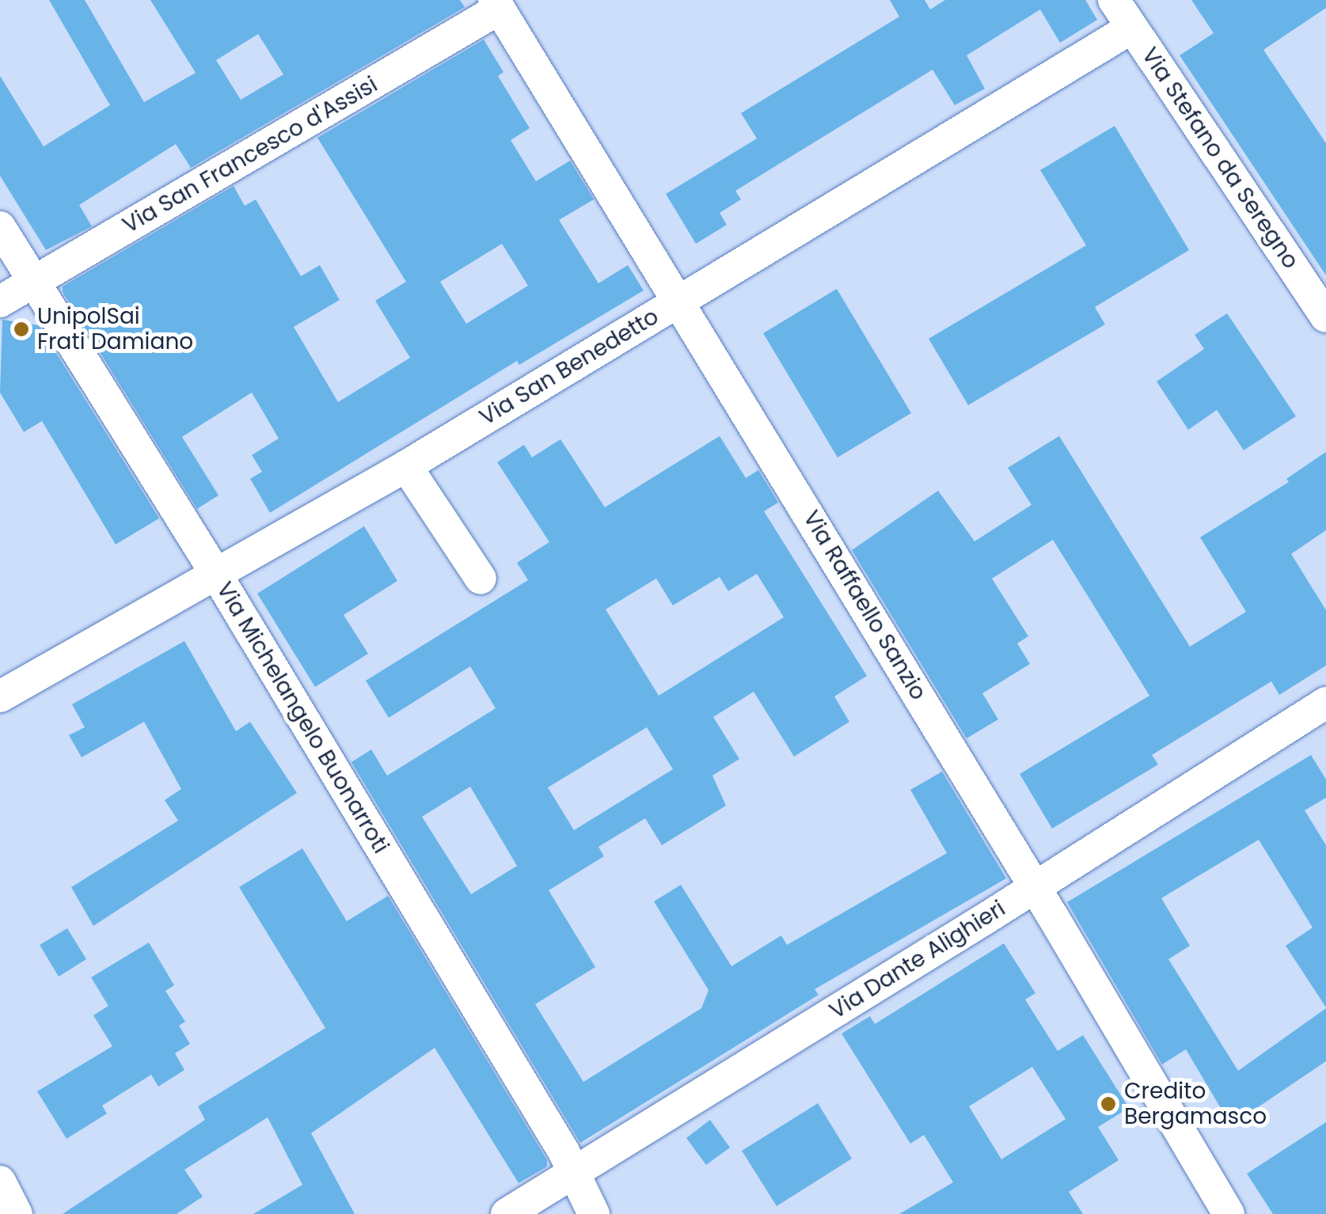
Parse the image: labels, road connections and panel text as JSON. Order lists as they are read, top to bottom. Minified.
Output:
{"streets":{"street":["Via San Francesco d'Assisi","Via Stefano da Seregno","Via San Benedetto","Via Raffaello Sanzio","Via Michelangelo Buonarroti","Via Dante Alighieri"]},"crossings":[["Via San Francesco d'Assisi","Via Raffaello Sanzio"],["Via San Francesco d'Assisi","Via Michelangelo Buonarroti"],["Via Stefano da Seregno","Via San Benedetto"],["Via San Benedetto","Via Raffaello Sanzio"],["Via San Benedetto","Via Michelangelo Buonarroti"],["Via Raffaello Sanzio","Via Dante Alighieri"],["Via Michelangelo Buonarroti","Via Dante Alighieri"]],"places":["UnipolSai Frati Damiano","Credito Bergamasco"]}
